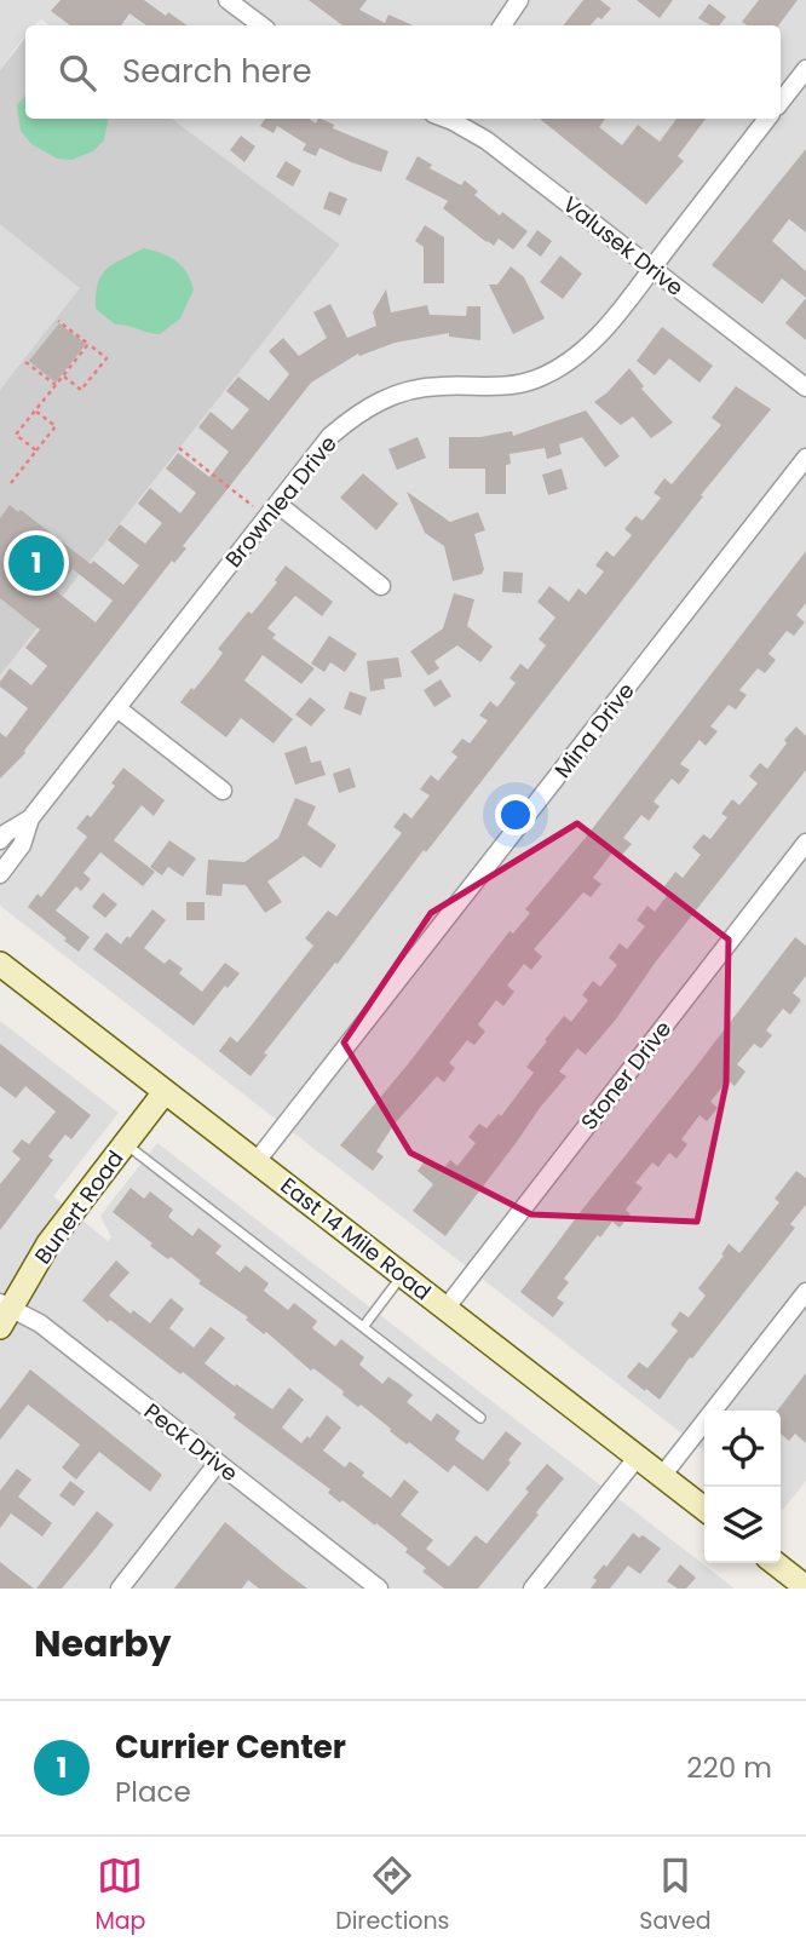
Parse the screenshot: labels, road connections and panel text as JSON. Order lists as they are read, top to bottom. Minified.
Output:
{"streets":{"main road":["Bunert Road","East 14 Mile Road"],"street":["Valusek Drive","Brownlea Drive","Mina Drive","Stoner Drive","Peck Drive"]},"crossings":[["Valusek Drive","Brownlea Drive"],["Mina Drive","East 14 Mile Road"],["Stoner Drive","East 14 Mile Road"],["Bunert Road","East 14 Mile Road"],["Bunert Road","Peck Drive"]],"page":{"search":"Search here","pins":"1","heading":"Nearby","list":[{"mark":"1","name":"Currier Center","note":"Place","value":"220 m"}],"nav":["Map","Directions","Saved"]}}
